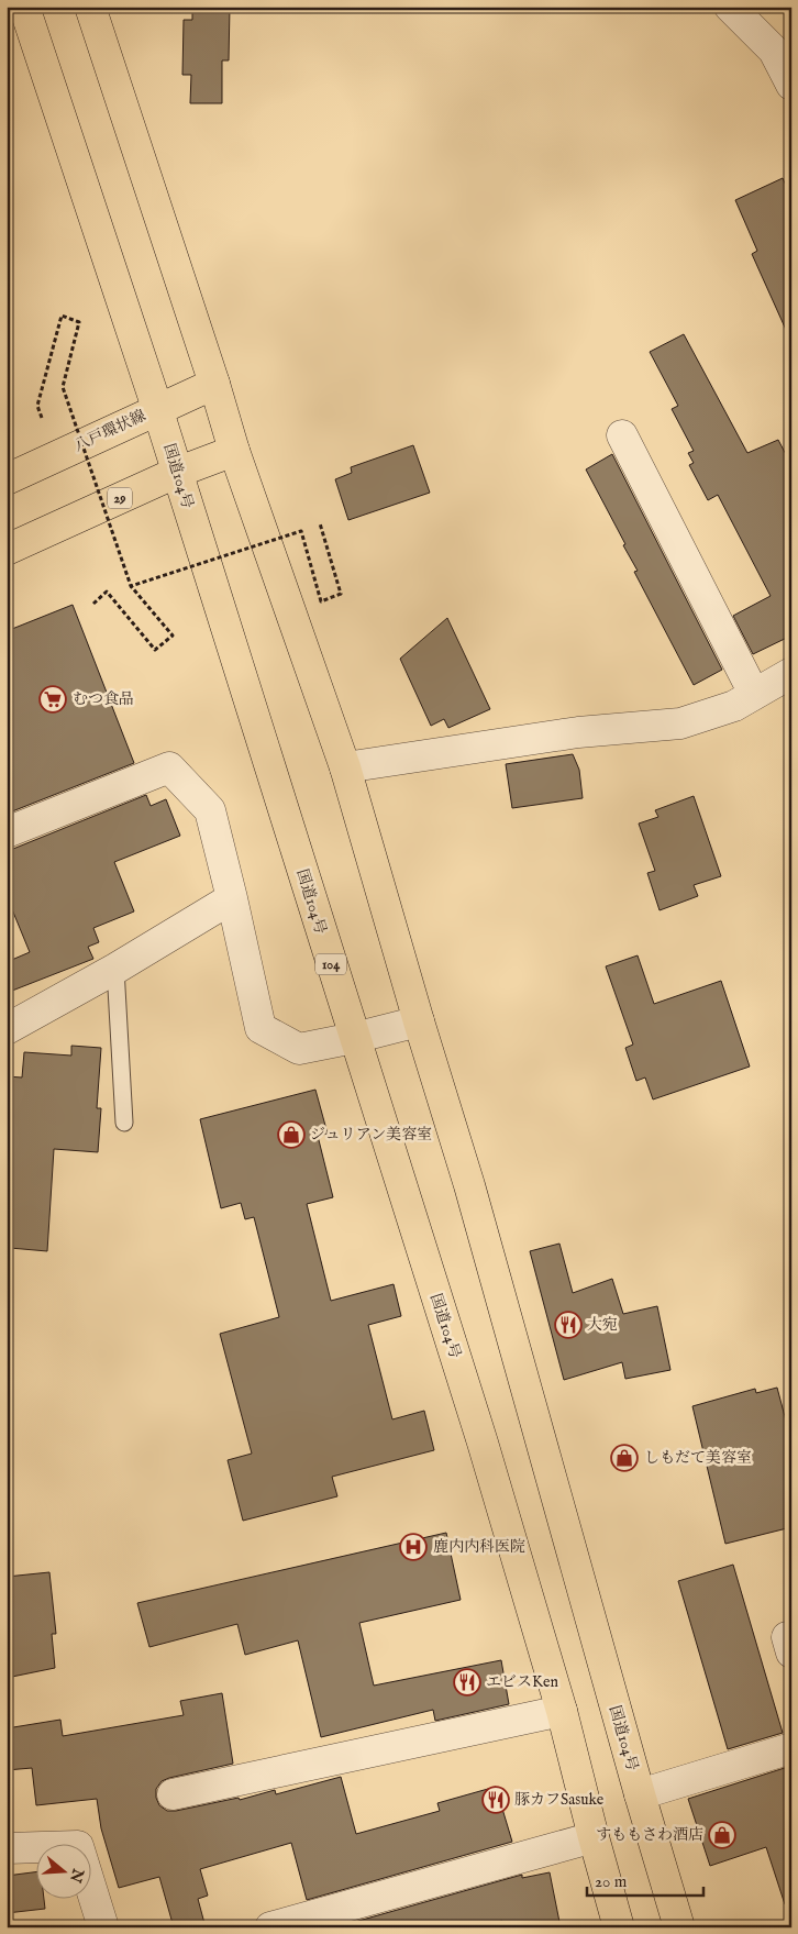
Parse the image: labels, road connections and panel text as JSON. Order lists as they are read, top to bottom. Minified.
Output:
{"streets":{"main road":["八戸環状線","国道104号","29","104"]},"crossings":[["八戸環状線","国道104号"],["国道104号","29"]],"places":{"supermarket":["むつ食品"],"shop":["ジュリアン美容室","しもだて美容室","すももさわ酒店"],"restaurant":["大宛","エビスKen","豚カフSasuke"],"hospital":["鹿内内科医院"]},"scale_bar":"20 m","north":"right"}
